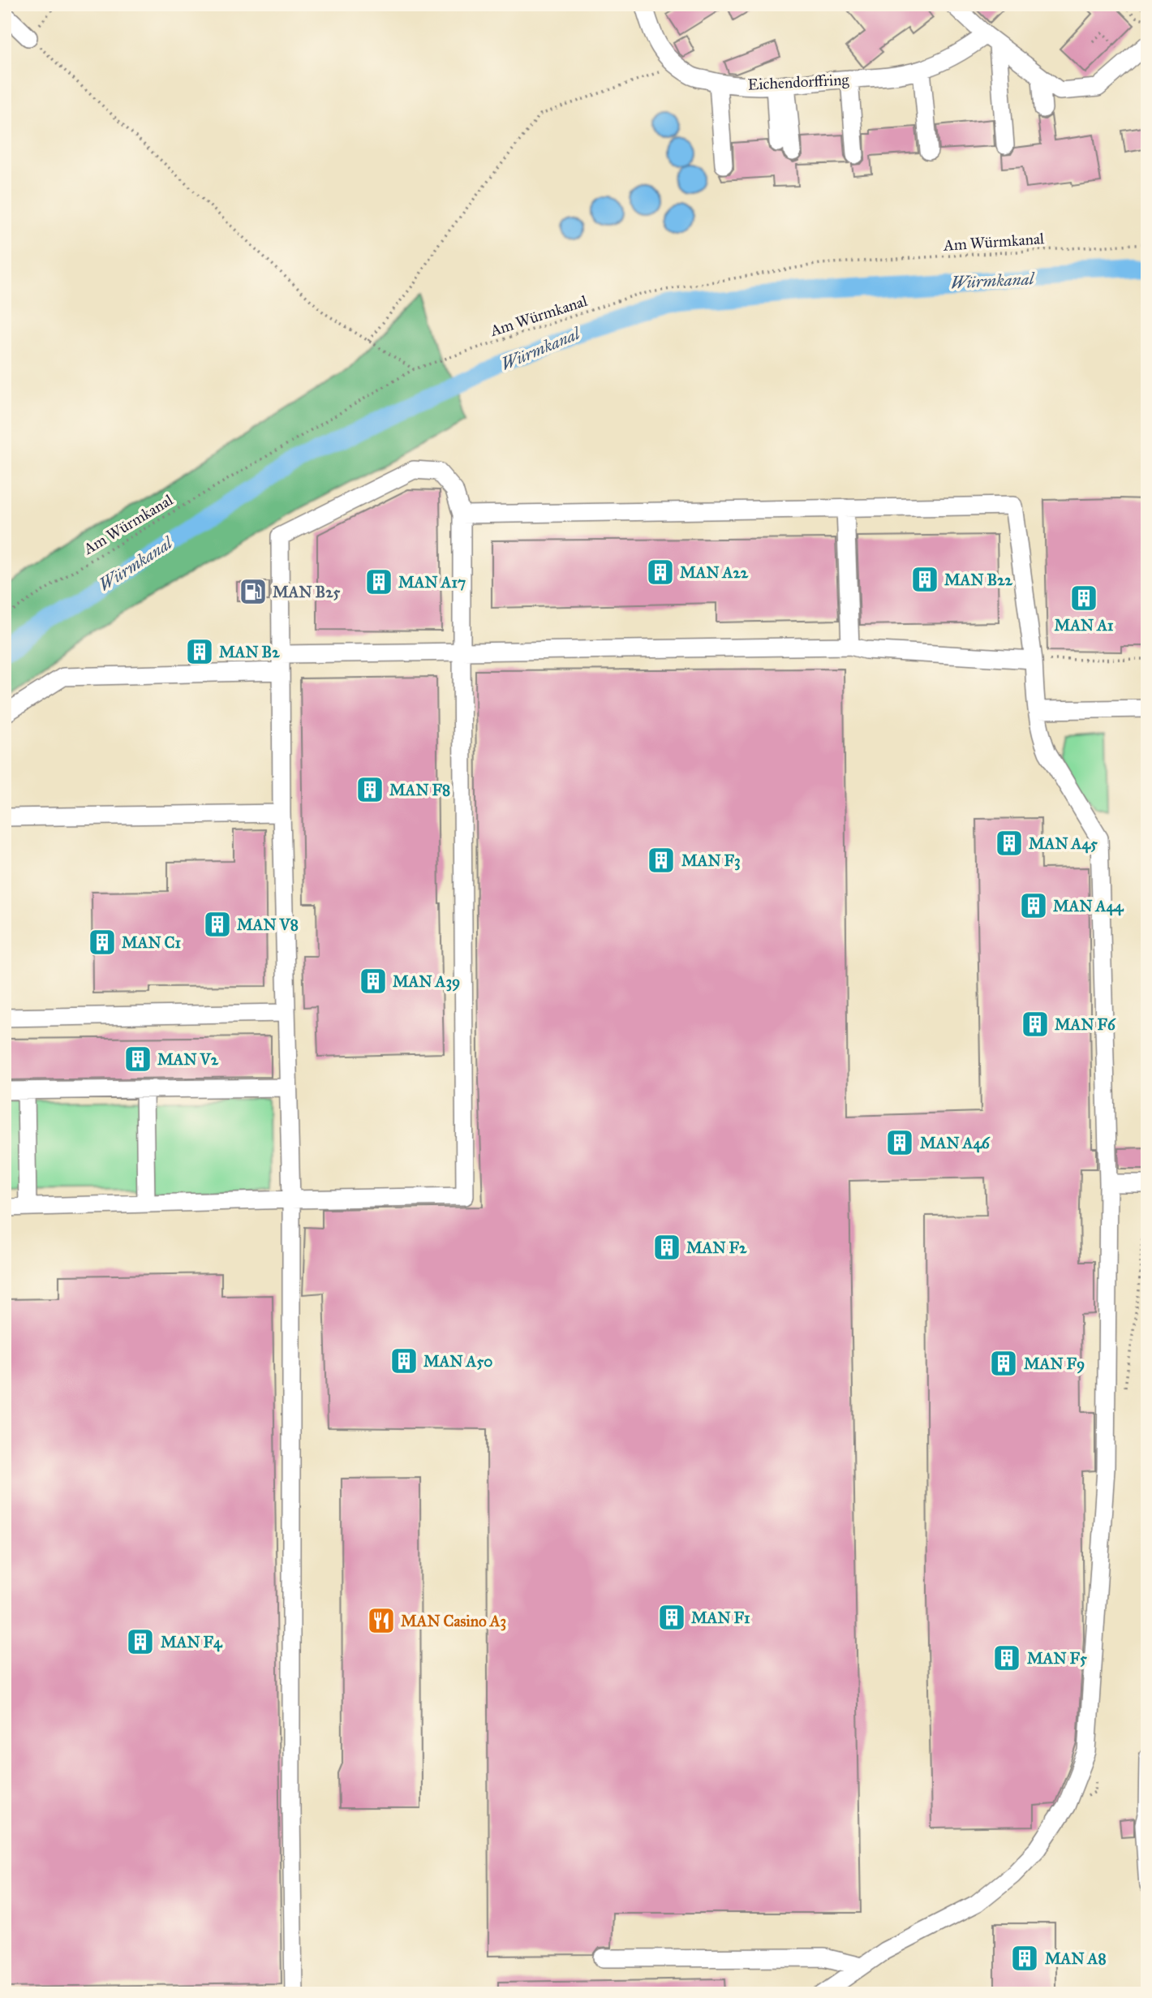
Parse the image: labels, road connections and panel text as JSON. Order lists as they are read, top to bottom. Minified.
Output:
{"streets":{"street":["Eichendorffring"],"path":["Am Würmkanal"]},"water":["Würmkanal"],"places":{"building":["MAN A22","MAN B22","MAN A17","MAN A1","MAN B2","MAN F8","MAN A45","MAN F3","MAN A44","MAN V8","MAN C1","MAN A39","MAN F6","MAN V2","MAN A46","MAN F2","MAN A50","MAN F9","MAN F1","MAN F4","MAN F5","MAN A8"],"fuel station":["MAN B25"],"restaurant":["MAN Casino A3"]}}
